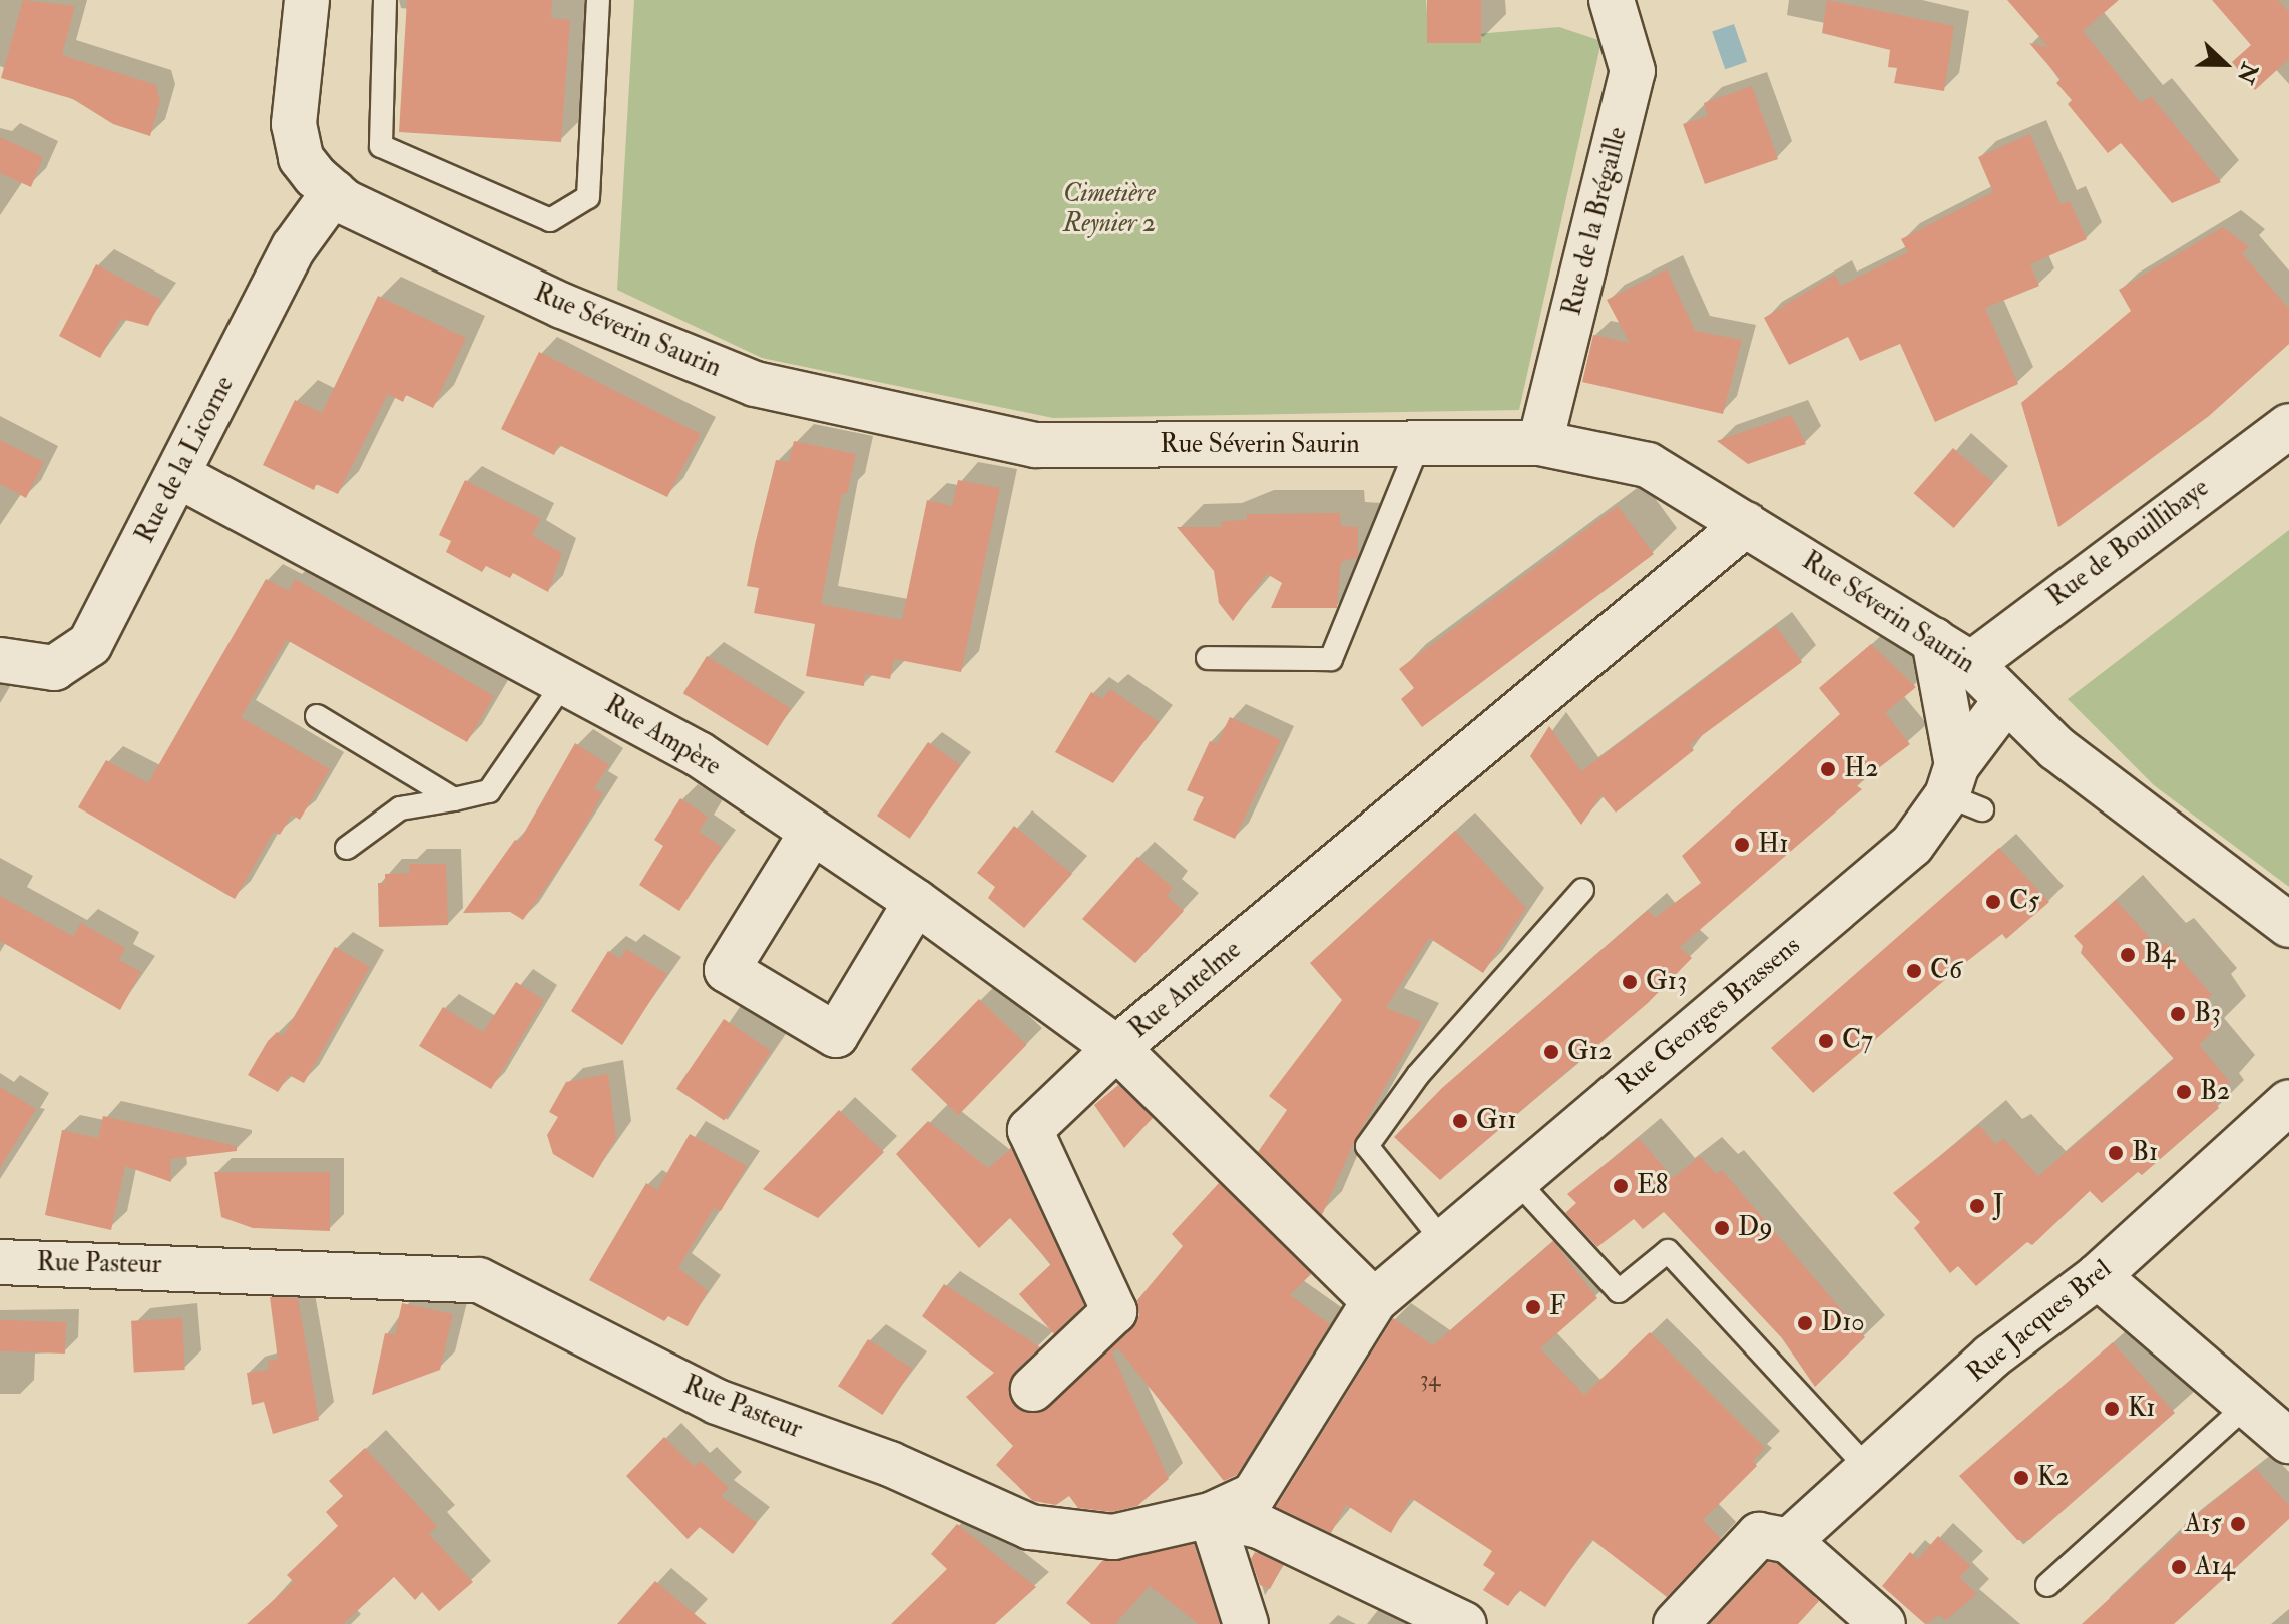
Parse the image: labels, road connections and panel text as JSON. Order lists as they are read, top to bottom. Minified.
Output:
{"streets":{"street":["Rue de la Brégaille","Rue Séverin Saurin","Rue de la Licorne","Rue de Bouillibaye","Rue Ampère","Rue Antelme","Rue Georges Brassens","Rue Pasteur","Rue Jacques Brel"]},"crossings":[["Rue de la Brégaille","Rue Séverin Saurin"],["Rue Séverin Saurin","Rue de la Licorne"],["Rue Séverin Saurin","Rue de Bouillibaye"],["Rue Séverin Saurin","Rue Antelme"],["Rue Séverin Saurin","Rue Georges Brassens"],["Rue de la Licorne","Rue Ampère"],["Rue Ampère","Rue Antelme"],["Rue Antelme","Rue Georges Brassens"]],"parks":["Cimetière Reynier 2"],"places":["H2","H1","C5","B4","C6","G13","B3","C7","G12","B2","G11","B1","E8","J","D9","F","D10","K1","K2","A15","A14"],"house_numbers":["34"],"north":"right"}
